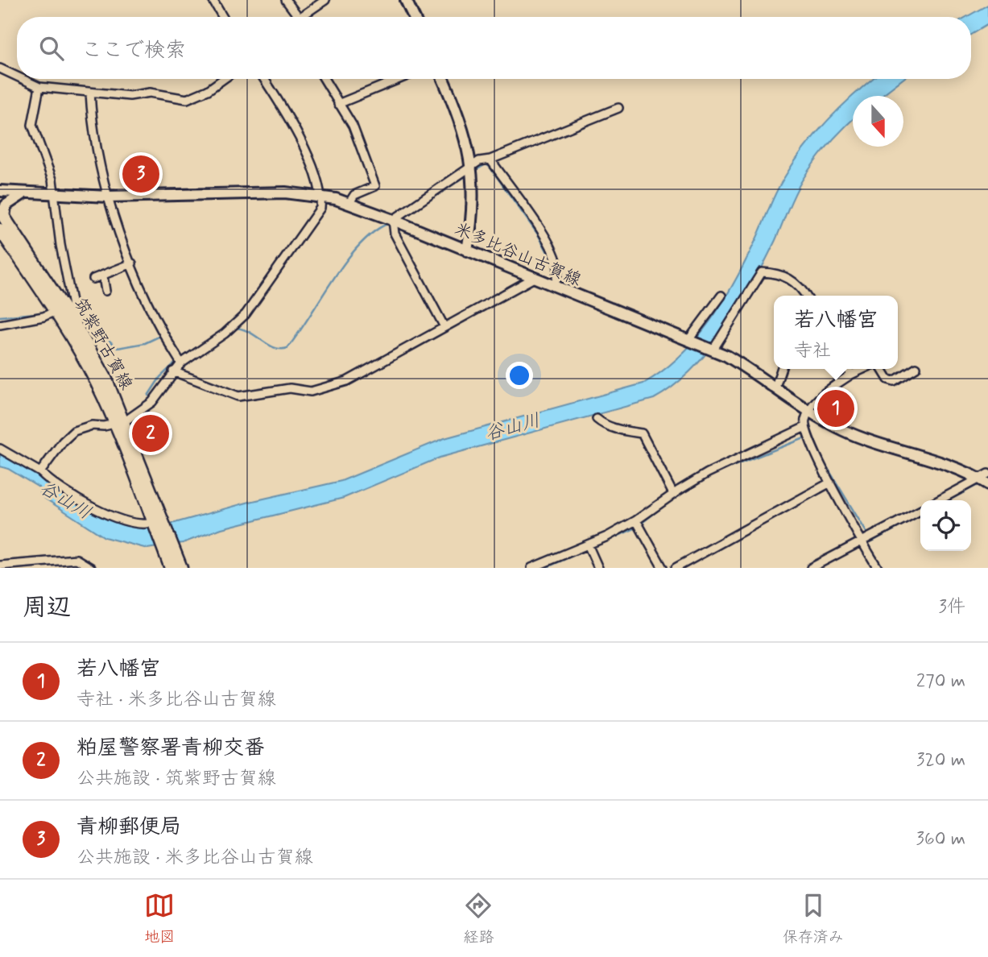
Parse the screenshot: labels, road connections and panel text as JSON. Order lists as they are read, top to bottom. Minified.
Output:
{"streets":{"main road":["米多比谷山古賀線","筑紫野古賀線"]},"water":["谷山川"],"north":"bottom","page":{"search":"ここで検索","pins":["3","1","2"],"popup":["若八幡宮","寺社"],"heading":["周辺","3件"],"list":[{"mark":"1","name":"若八幡宮","note":"寺社 · 米多比谷山古賀線","value":"270 m"},{"mark":"2","name":"粕屋警察署青柳交番","note":"公共施設 · 筑紫野古賀線","value":"320 m"},{"mark":"3","name":"青柳郵便局","note":"公共施設 · 米多比谷山古賀線","value":"360 m"}],"nav":["地図","経路","保存済み"]}}
